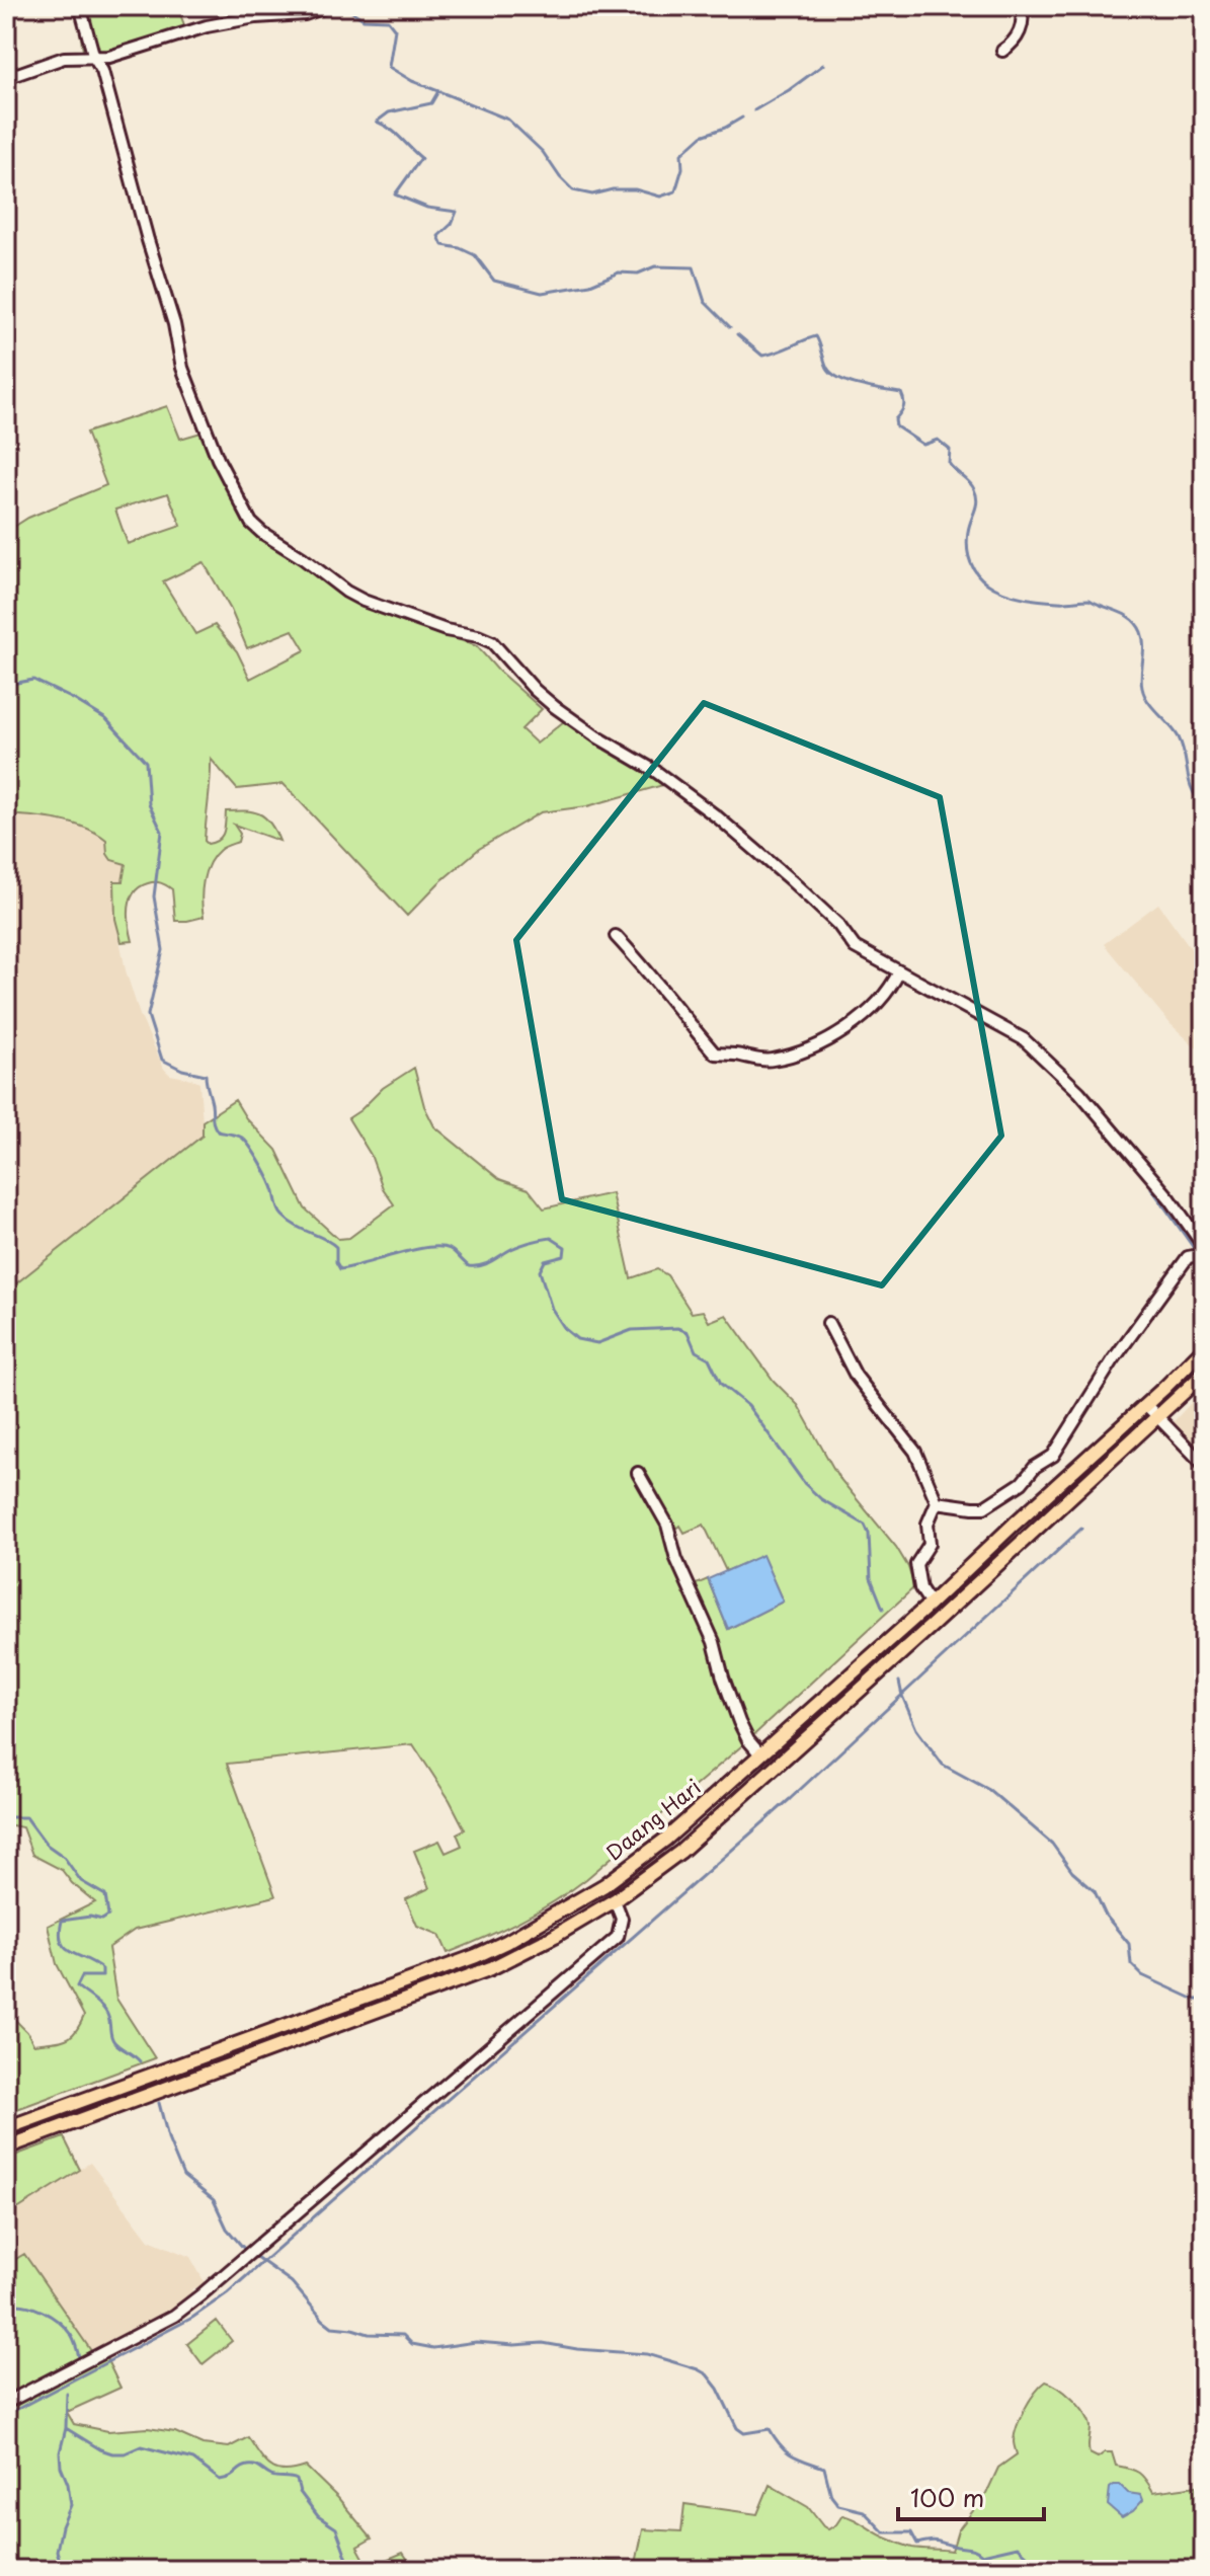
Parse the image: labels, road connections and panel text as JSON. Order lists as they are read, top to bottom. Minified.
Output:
{"streets":{"main road":["Daang Hari"]},"scale_bar":"100 m"}
